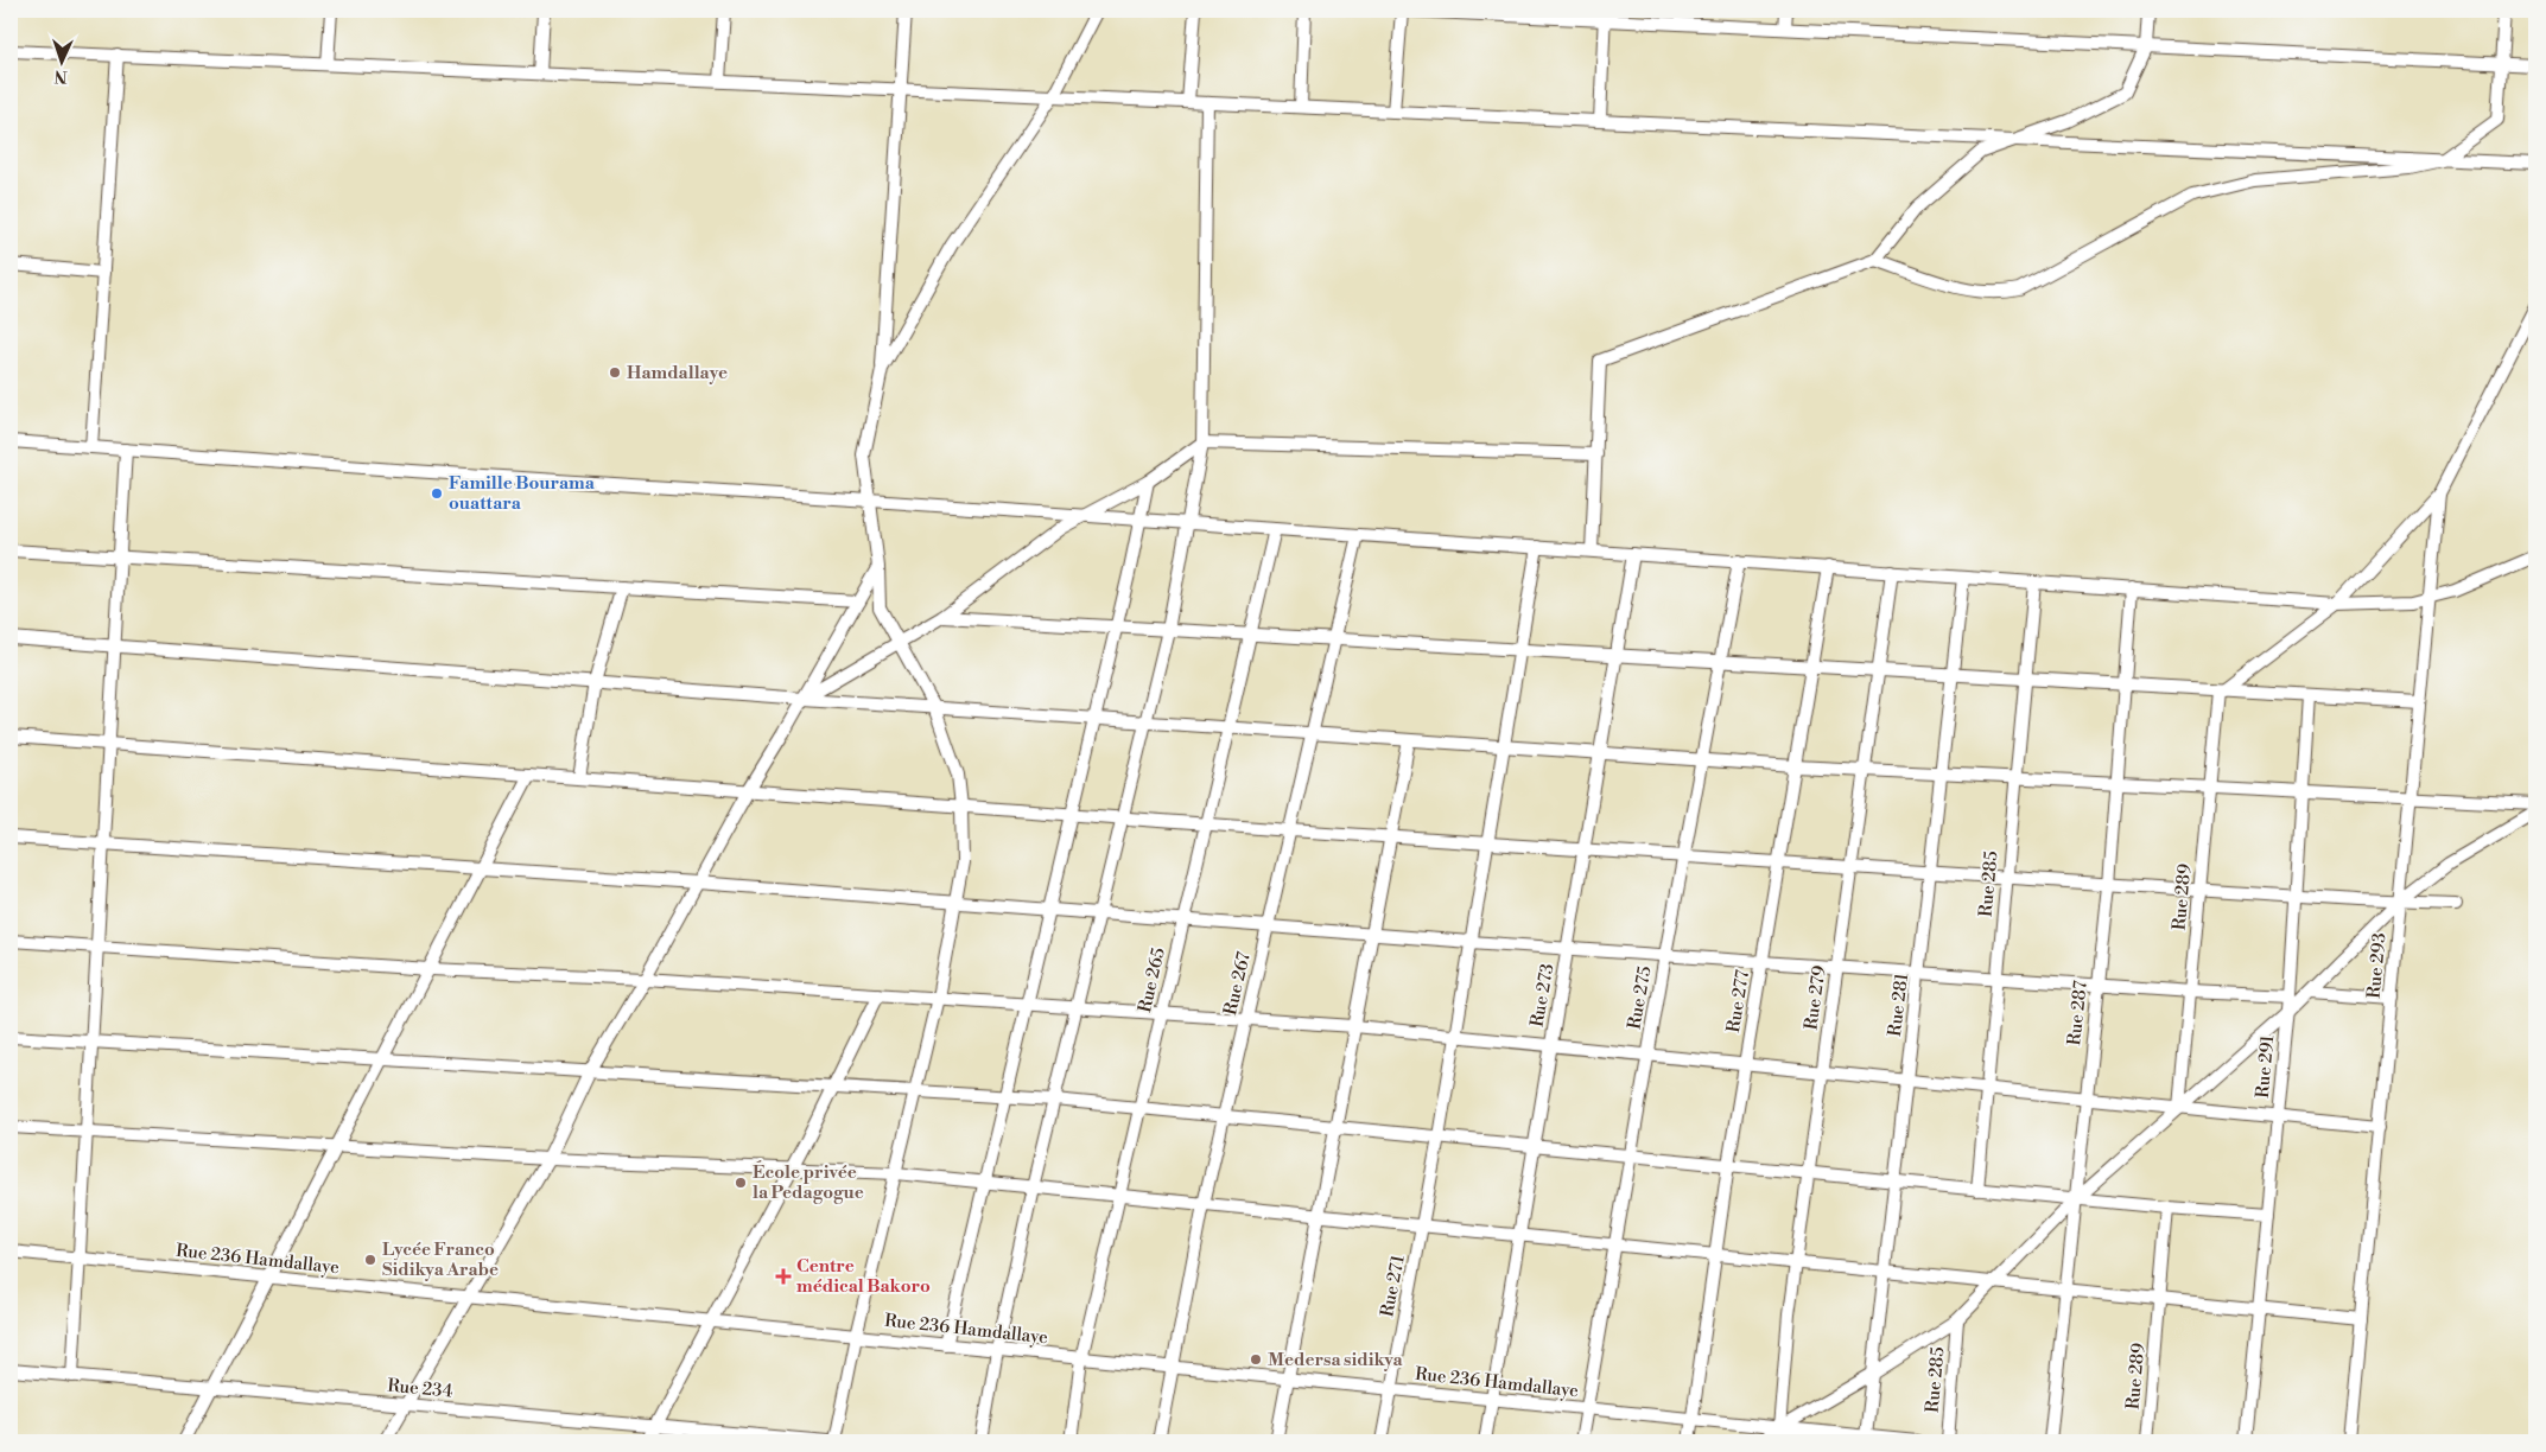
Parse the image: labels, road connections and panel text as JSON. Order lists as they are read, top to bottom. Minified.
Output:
{"streets":{"street":["Rue 285","Rue 289","Rue 293","Rue 265","Rue 267","Rue 273","Rue 275","Rue 279","Rue 277","Rue 281","Rue 287","Rue 291","Rue 236 Hamdallaye","Rue 271","Rue 234"]},"crossings":[["Rue 265","Rue 236 Hamdallaye"],["Rue 267","Rue 236 Hamdallaye"],["Rue 273","Rue 236 Hamdallaye"],["Rue 275","Rue 236 Hamdallaye"],["Rue 279","Rue 236 Hamdallaye"],["Rue 277","Rue 236 Hamdallaye"],["Rue 281","Rue 236 Hamdallaye"],["Rue 236 Hamdallaye","Rue 271"]],"places":{"other":["Hamdallaye","Famille Bourama ouattara","École privée la Pedagogue","Lycée Franco Sidikya Arabe","Medersa sidikya"],"health":["Centre médical Bakoro"]},"north":"bottom"}
